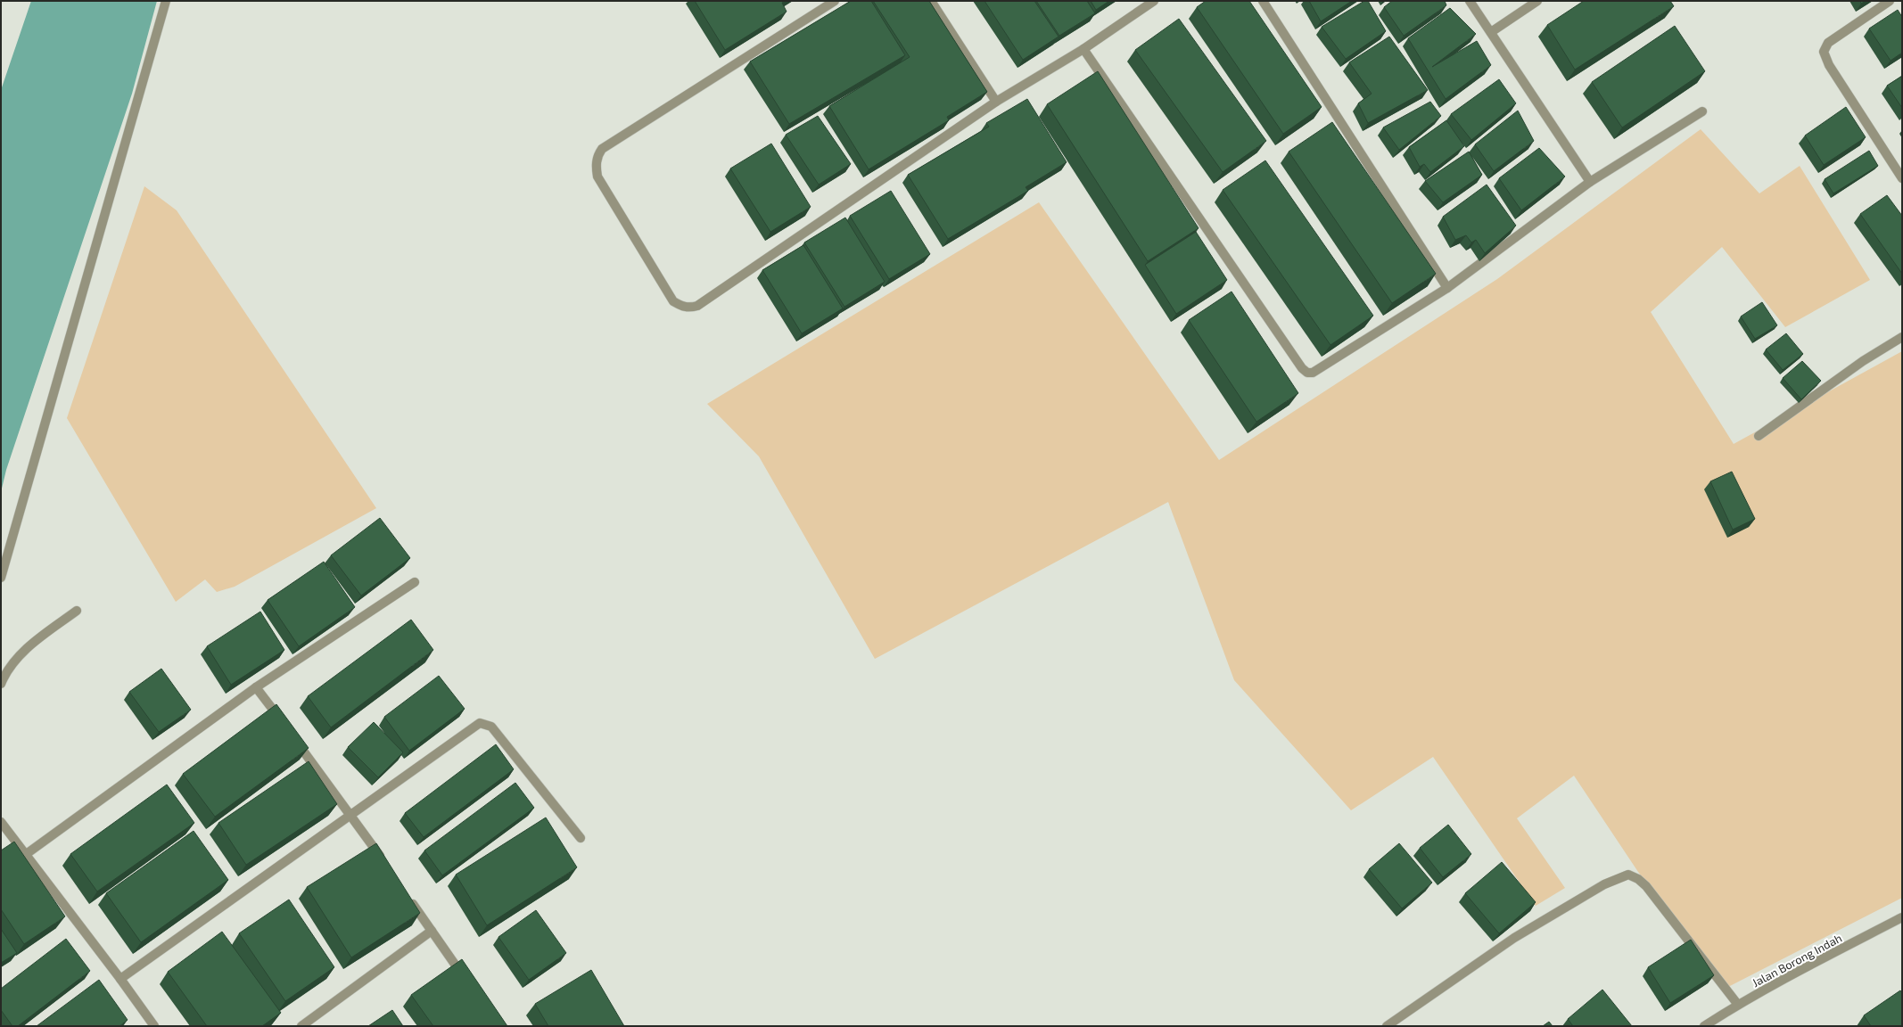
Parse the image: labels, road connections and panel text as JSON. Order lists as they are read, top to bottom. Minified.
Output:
{"streets":{"street":["Jalan Borong Indah"]}}
